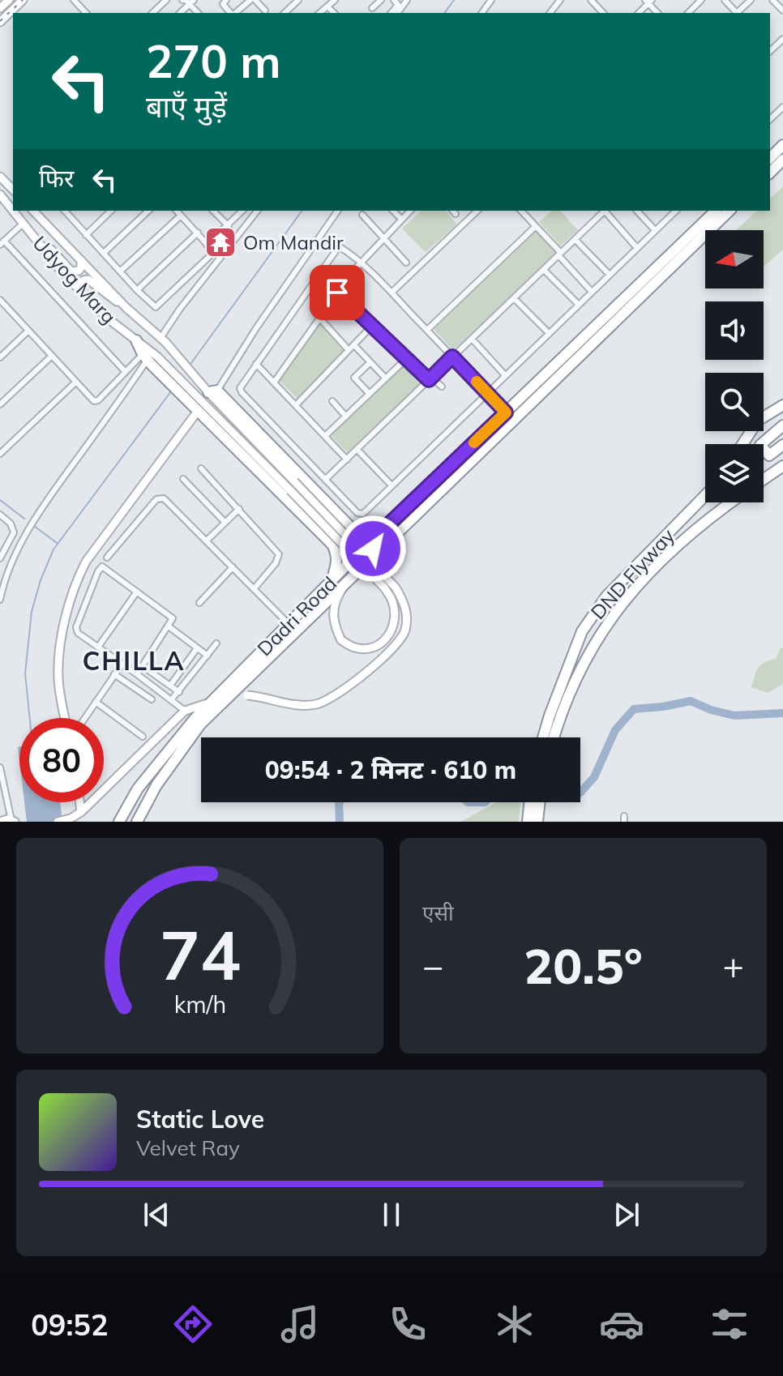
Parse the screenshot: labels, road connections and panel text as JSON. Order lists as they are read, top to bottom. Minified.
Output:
{"streets":{"highway":["DND Flyway","Dadri Road"],"main road":["Udyog Marg"]},"crossings":[["Udyog Marg","Dadri Road"]],"districts":["CHILLA"],"places":{"temple":["Om Mandir"]},"north":"left","page":{"turn":["270 m","बाएँ मुड़ें"],"then":"फिर","limit":"80","trip":"09:54 · 2 मिनट · 610 m","tile":"एसी","heat":["−","20.5°","+"],"song":["Static Love","Velvet Ray"],"tabs":"09:52","gauge":["74","km/h"]}}
